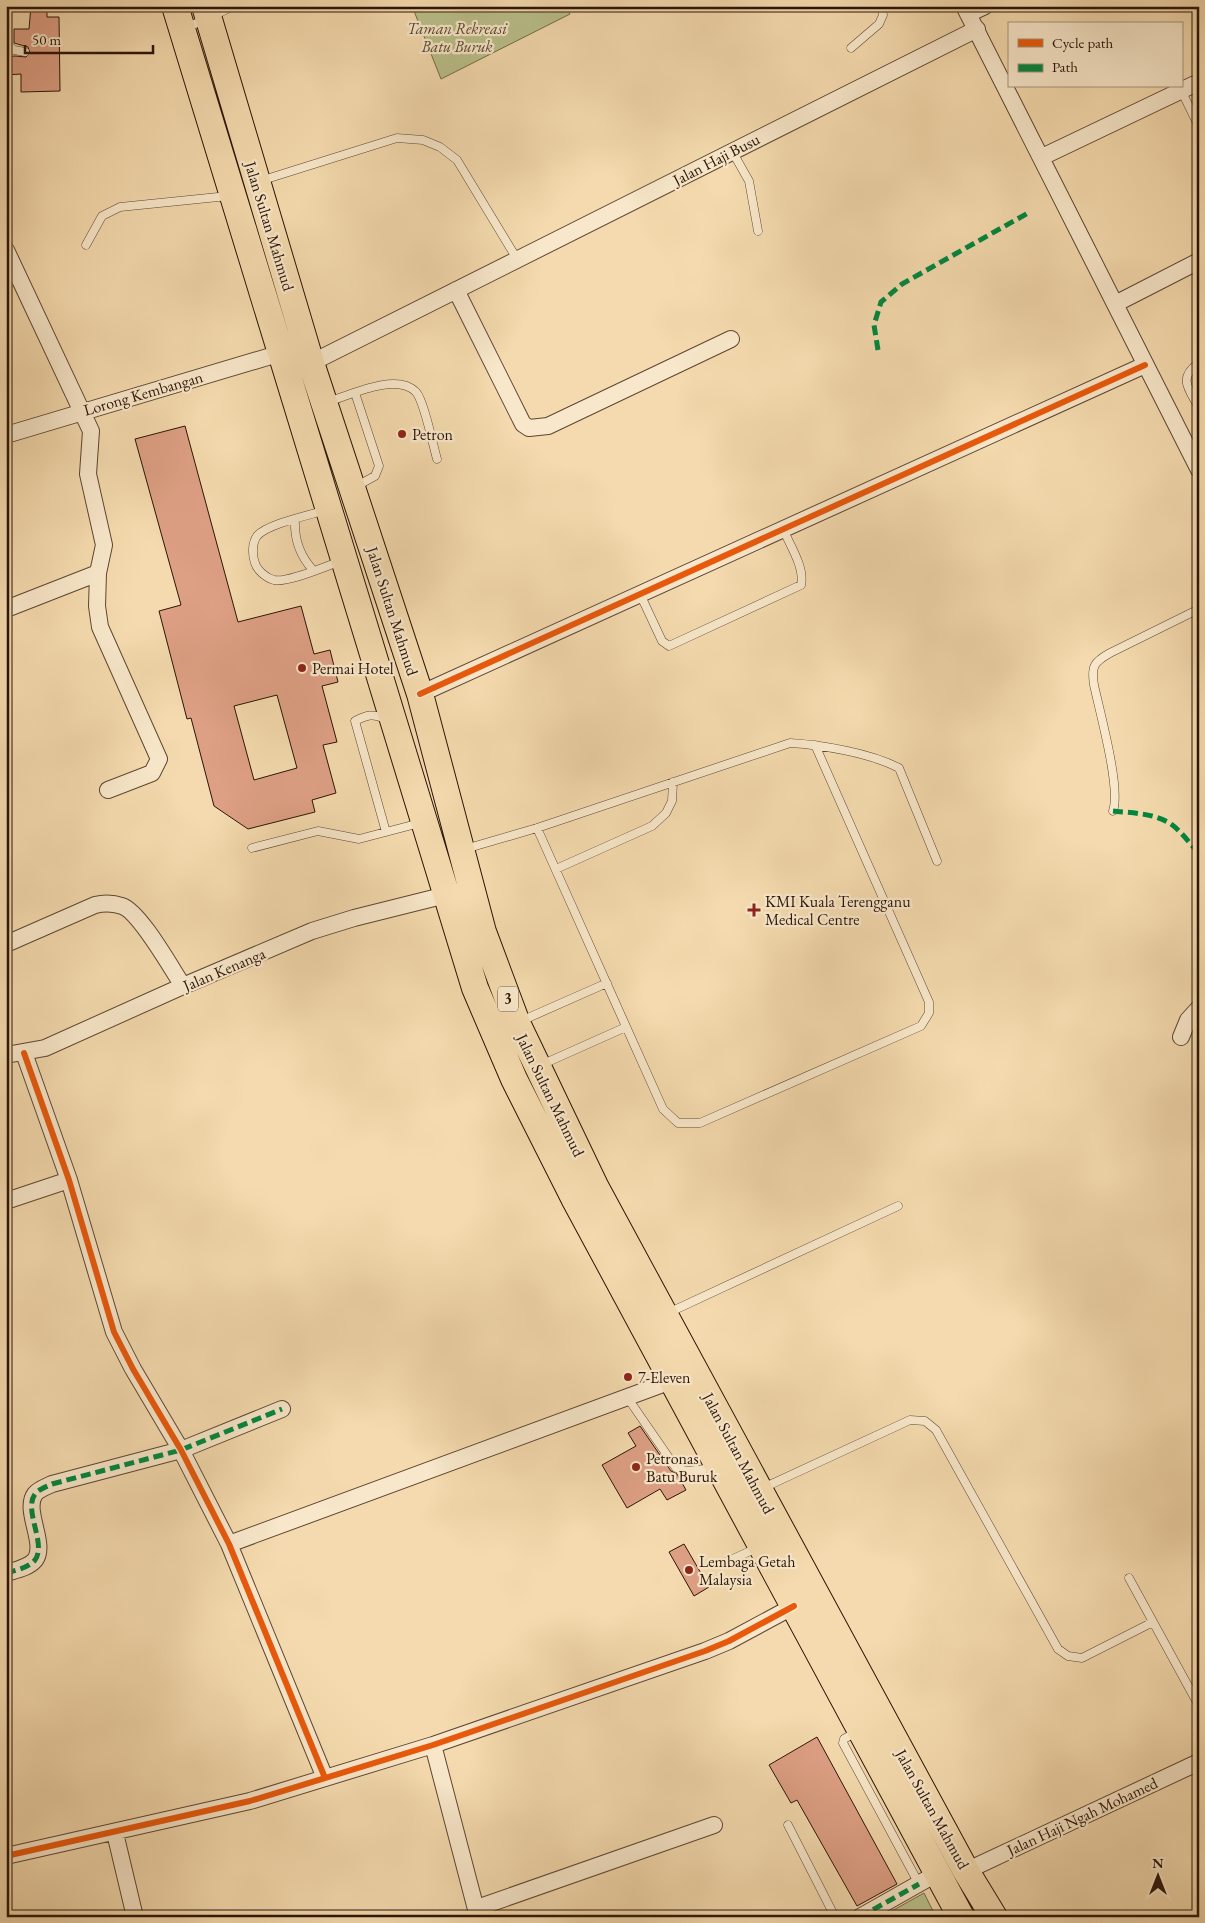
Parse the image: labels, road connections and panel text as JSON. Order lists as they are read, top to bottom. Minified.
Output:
{"streets":{"highway":["Jalan Sultan Mahmud","3"],"street":["Jalan Haji Busu","Lorong Kembangan","Jalan Kenanga","Jalan Haji Ngah Mohamed"]},"crossings":[["Jalan Haji Busu","Jalan Sultan Mahmud"],["Jalan Sultan Mahmud","Lorong Kembangan"],["Jalan Sultan Mahmud","Jalan Kenanga"],["Jalan Sultan Mahmud","Jalan Haji Ngah Mohamed"]],"parks":["Taman Rekreasi Batu Buruk"],"places":{"other":["Petron","Permai Hotel","7-Eleven","Petronas Batu Buruk","Lembaga Getah Malaysia"],"health":["KMI Kuala Terengganu Medical Centre"]},"legend":["Cycle path","Path"],"scale_bar":"50 m","north":"top"}
